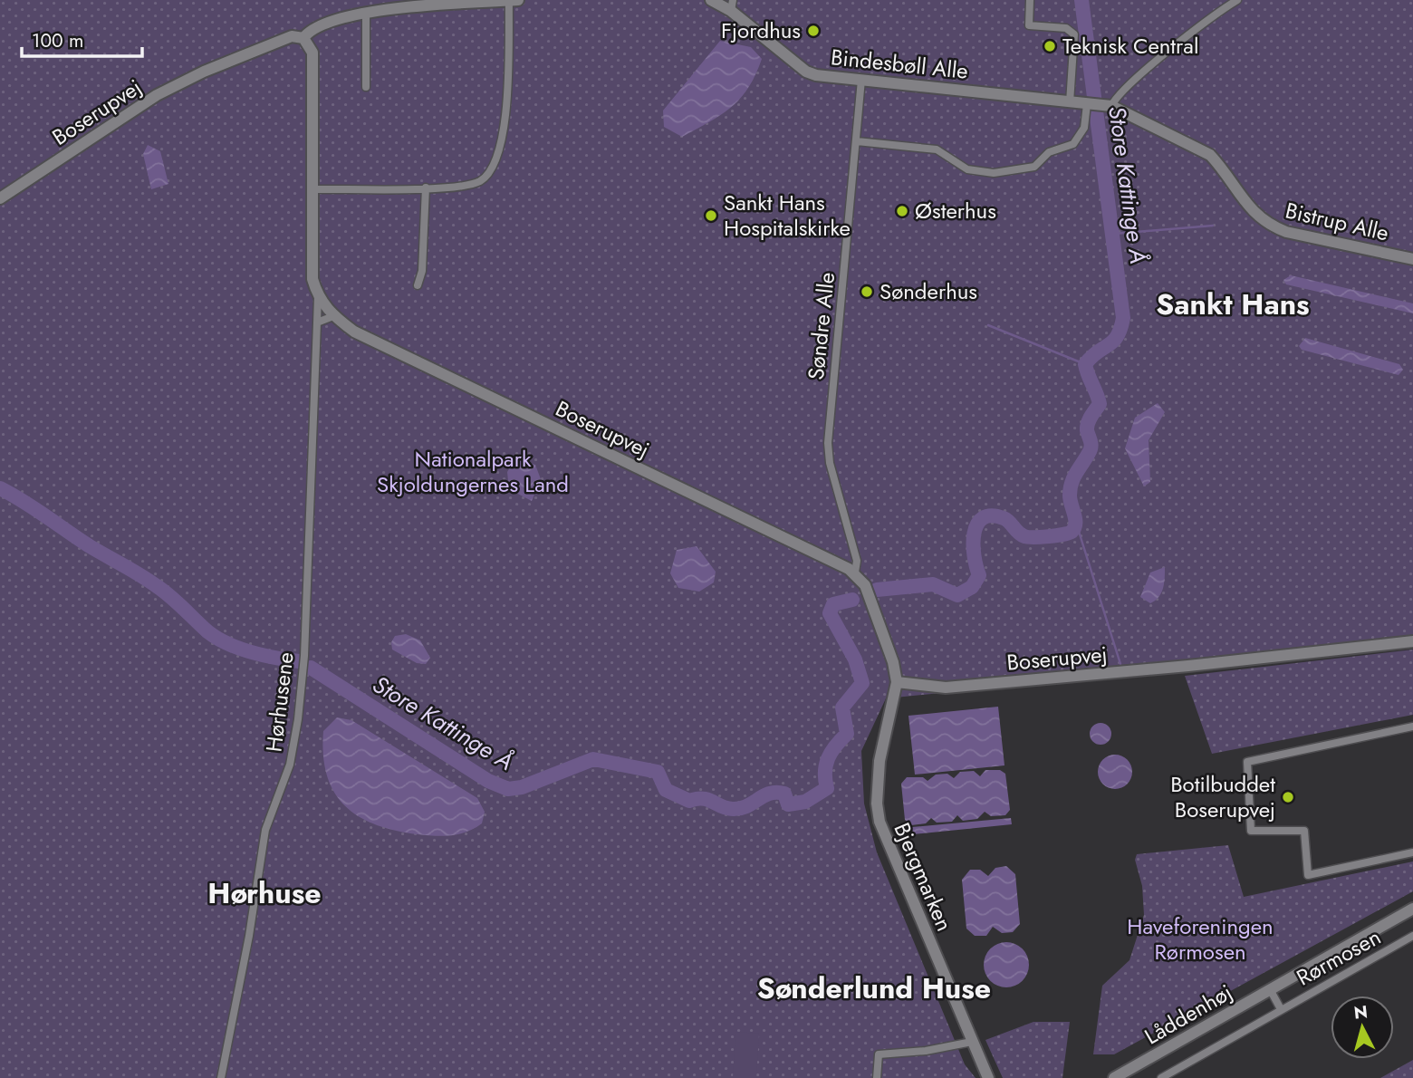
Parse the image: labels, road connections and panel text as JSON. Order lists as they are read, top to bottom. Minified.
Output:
{"streets":{"street":["Bindesbøll Alle","Boserupvej","Bistrup Alle","Søndre Alle","Hørhusene","Bjergmarken","Rørmosen","Låddenhøj"]},"crossings":[["Bindesbøll Alle","Bistrup Alle"],["Bindesbøll Alle","Søndre Alle"],["Boserupvej","Søndre Alle"],["Boserupvej","Hørhusene"],["Boserupvej","Bjergmarken"],["Rørmosen","Låddenhøj"]],"districts":["Sankt Hans","Hørhuse","Sønderlund Huse"],"water":["Store Kattinge Å"],"parks":["Nationalpark Skjoldungernes Land","Haveforeningen Rørmosen"],"places":["Fjordhus","Teknisk Central","Østerhus","Sankt Hans Hospitalskirke","Sønderhus","Botilbuddet Boserupvej"],"scale_bar":"100 m","north":"top"}
